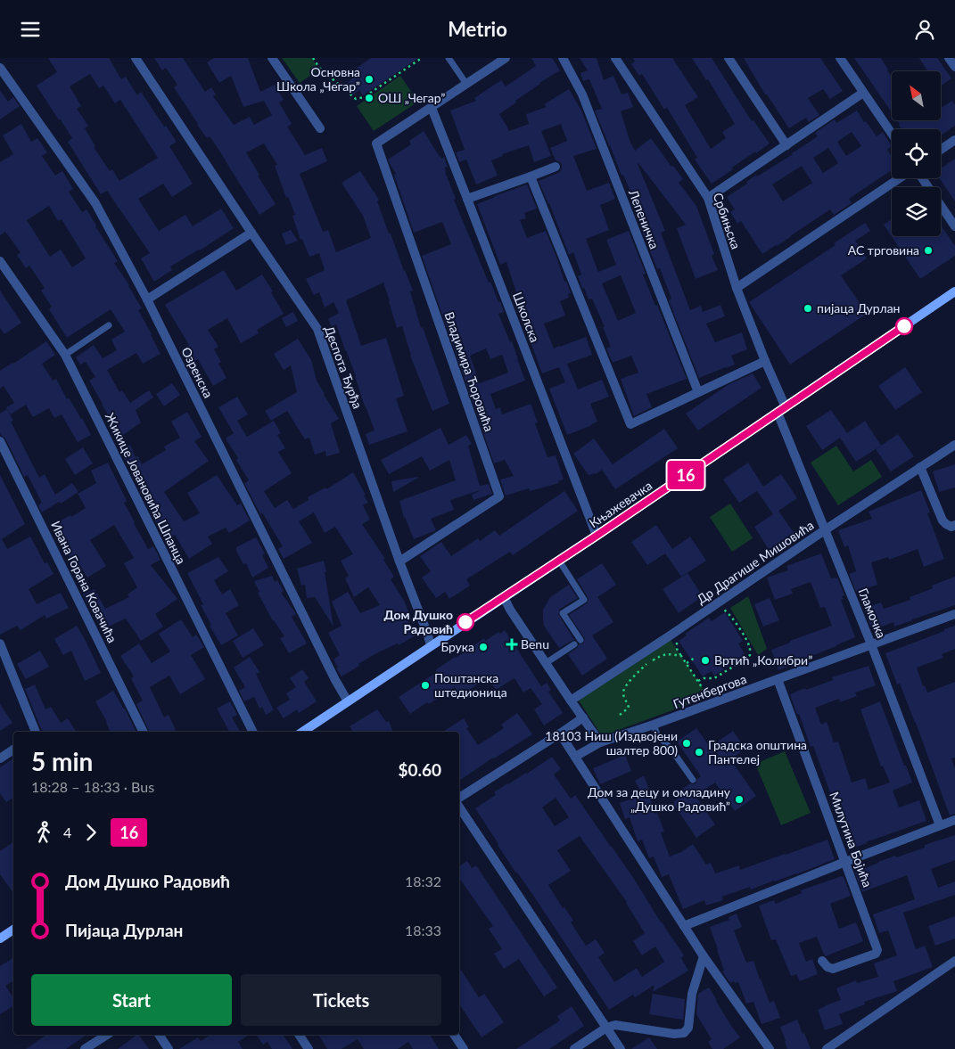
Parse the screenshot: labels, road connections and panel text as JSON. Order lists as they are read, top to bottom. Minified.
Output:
{"streets":{"main road":["Књажевачка"],"street":["Лепеничка","Србињска","Школска","Деспота Ђурђа","Владимира Ћоровића","Озренска","Жикице Јовановића Шпанца","Др Драгише Мишовића","Ивана Горана Ковачића","Гламочка","Гутенбергова","Милутина Бојића"]},"crossings":[["Србињска","Књажевачка"],["Школска","Владимира Ћоровића"],["Школска","Књажевачка"],["Деспота Ђурђа","Владимира Ћоровића"],["Деспота Ђурђа","Књажевачка"],["Озренска","Књажевачка"],["Књажевачка","Гламочка"],["Др Драгише Мишовића","Гламочка"],["Гламочка","Гутенбергова"],["Гутенбергова","Милутина Бојића"]],"places":{"other":["Основна Школа „Чегар”","ОШ „Чегар”","АС трговина","пијаца Дурлан","Дом Душко Радовић","Брука","Вртић „Колибри”","Поштанска штедионица","18103 Ниш (Издвојени шалтер 800)","Градска општина Пантелеј","Дом за децу и омладину „Душко Радовић”"],"health":["Benu"]},"lines":["bus line 16"],"north":"top left","page":{"header":"Metrio","on_map":"16","heading":["5 min","18:28 – 18:33 · Bus","$0.60"],"legs":["4","16"],"list":[{"name":"Дом Душко Радовић","value":"18:32"},{"name":"Пијаца Дурлан","value":"18:33"}],"buttons":["Start","Tickets"]}}
